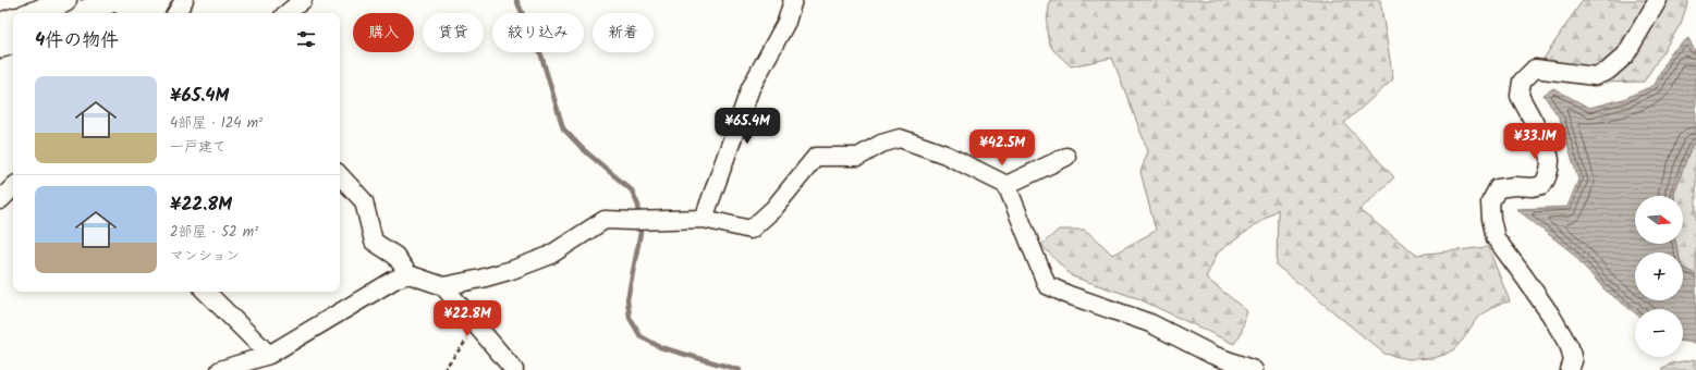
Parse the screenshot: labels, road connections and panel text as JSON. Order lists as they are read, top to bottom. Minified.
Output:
{"north":"right","page":{"chip":["購入","賃貸","絞り込み","新着"],"heading":"4件の物件","list":[{"name":"¥65.4M","note":"4部屋 · 124 m² · 一戸建て"},{"name":"¥22.8M","note":"2部屋 · 52 m² · マンション"}],"price":["¥65.4M","¥33.1M","¥42.5M","¥22.8M"],"map_buttons":["+","−"]}}
